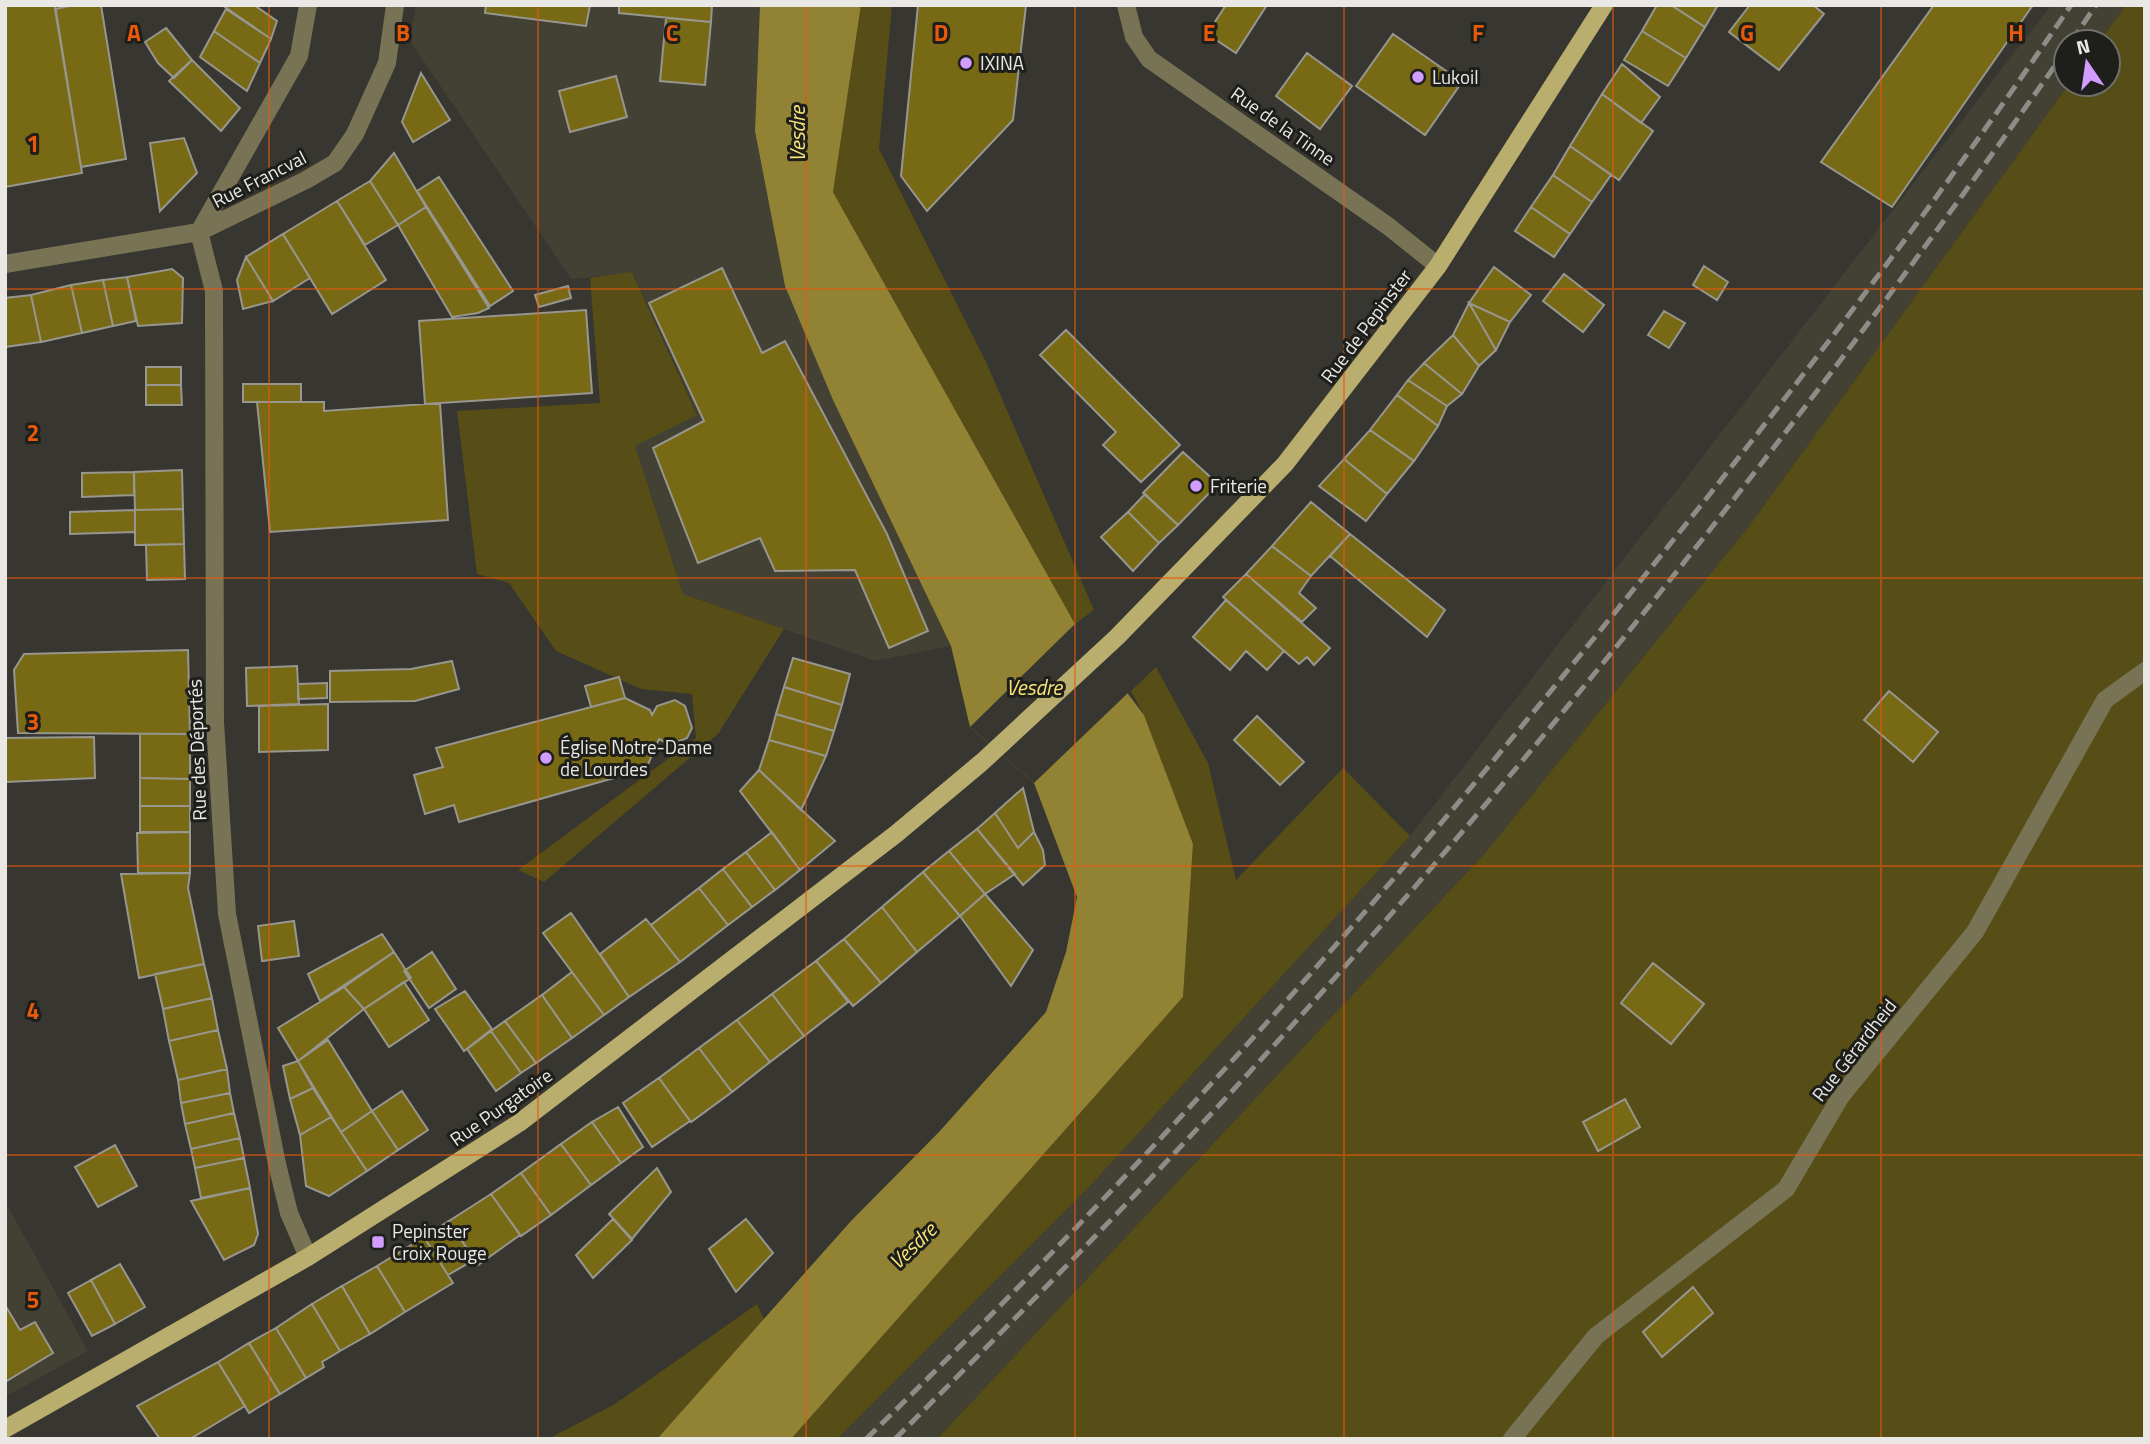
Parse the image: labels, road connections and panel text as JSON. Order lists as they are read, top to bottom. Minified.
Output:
{"streets":{"main road":["Rue de Pepinster","Rue Purgatoire"],"street":["Rue de la Tinne","Rue Francval","Rue des Déportés","Rue Gérardheid"]},"crossings":[["Rue de la Tinne","Rue de Pepinster"],["Rue Francval","Rue des Déportés"],["Rue de Pepinster","Rue Purgatoire"],["Rue des Déportés","Rue Purgatoire"]],"water":["Vesdre"],"places":{"other":["IXINA","Lukoil","Friterie","Église Notre-Dame de Lourdes"],"transit":["Pepinster Croix Rouge"]},"north":"top","grid":{"columns":["A","B","C","D","E","F","G","H"],"rows":["1","2","3","4","5"]}}
